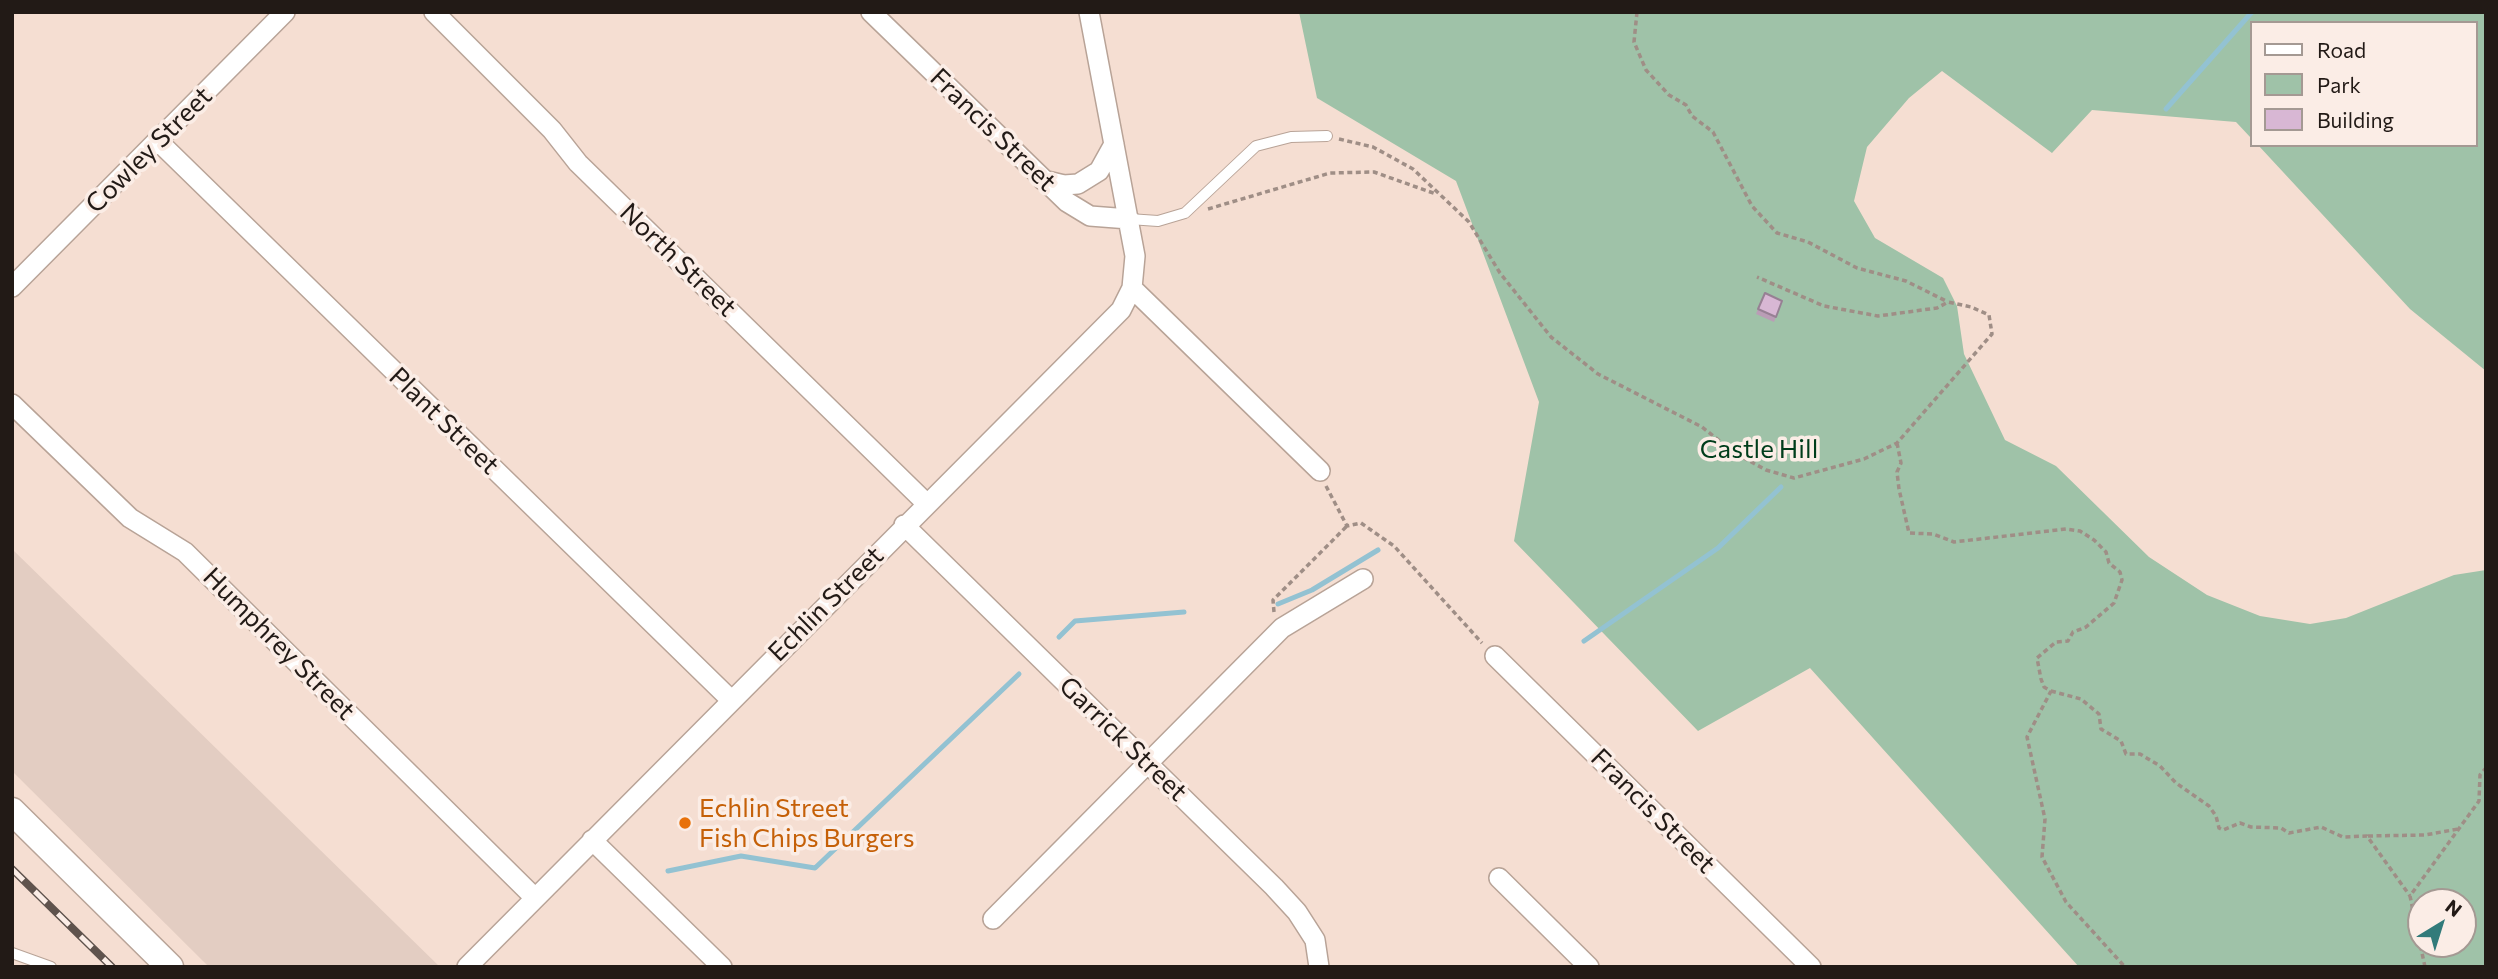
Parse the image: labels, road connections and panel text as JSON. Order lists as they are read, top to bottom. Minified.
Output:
{"streets":{"street":["Francis Street","Cowley Street","North Street","Plant Street","Echlin Street","Humphrey Street","Garrick Street"]},"crossings":[["Francis Street","Echlin Street"],["Cowley Street","Plant Street"],["North Street","Echlin Street"],["Plant Street","Echlin Street"],["Echlin Street","Humphrey Street"],["Echlin Street","Garrick Street"]],"parks":["Castle Hill"],"places":["Echlin Street Fish Chips Burgers"],"legend":["Road","Park","Building"],"north":"top right"}
